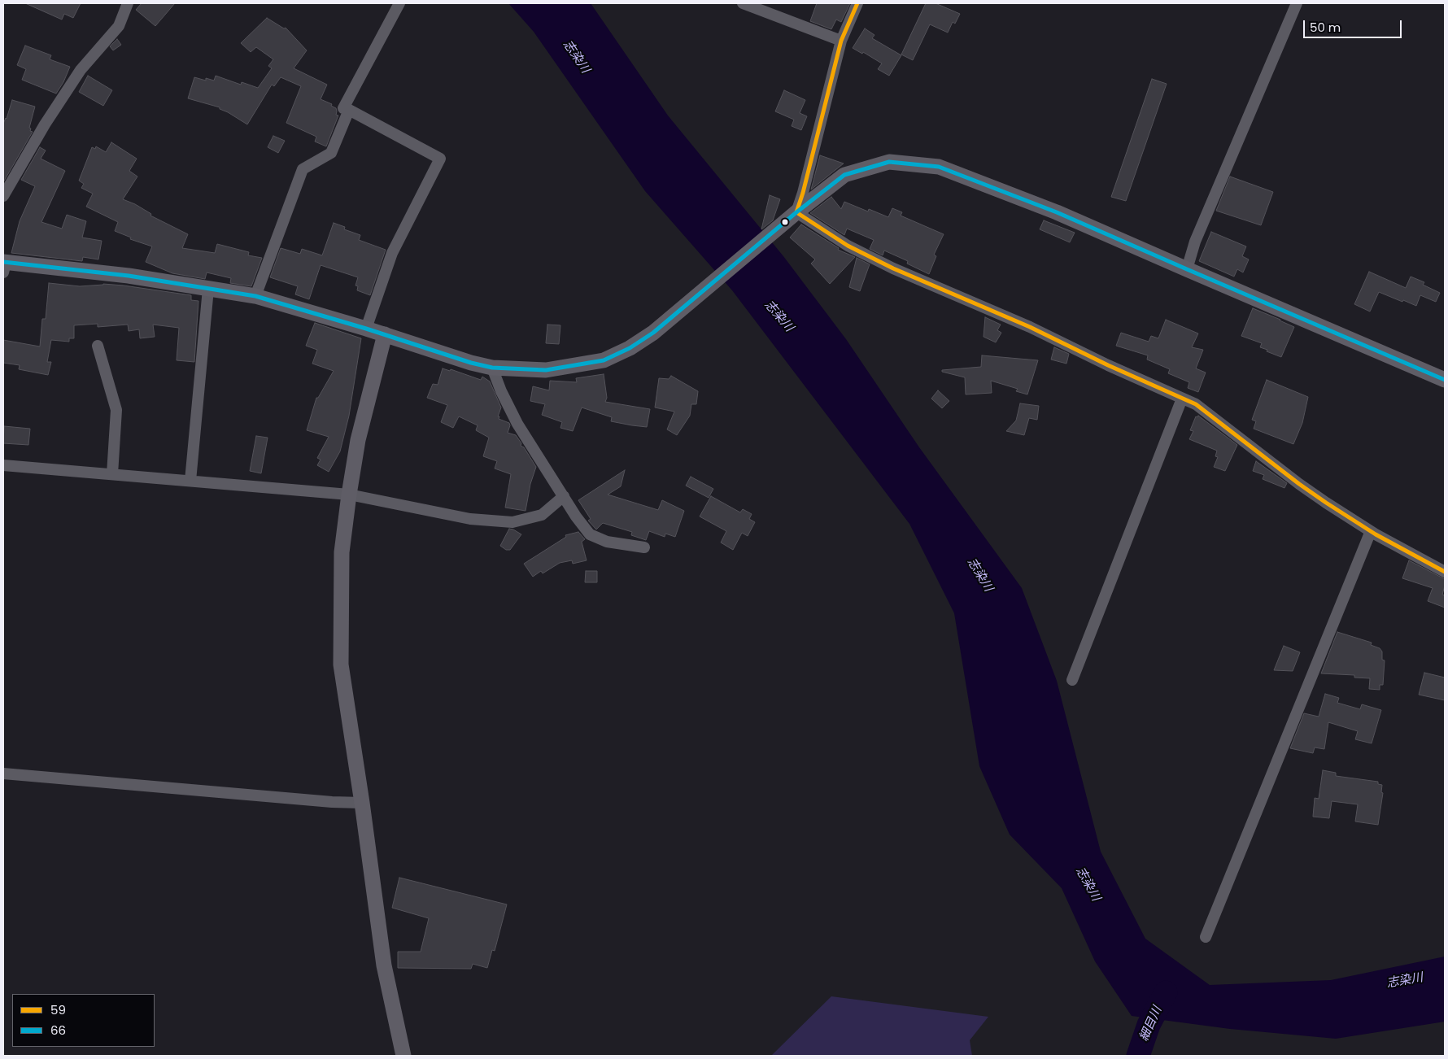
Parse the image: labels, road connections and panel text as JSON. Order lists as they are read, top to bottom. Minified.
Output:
{"water":["志染川","細目川"],"lines":["transit line 59","transit line 66"],"legend":["59","66"],"scale_bar":"50 m"}
